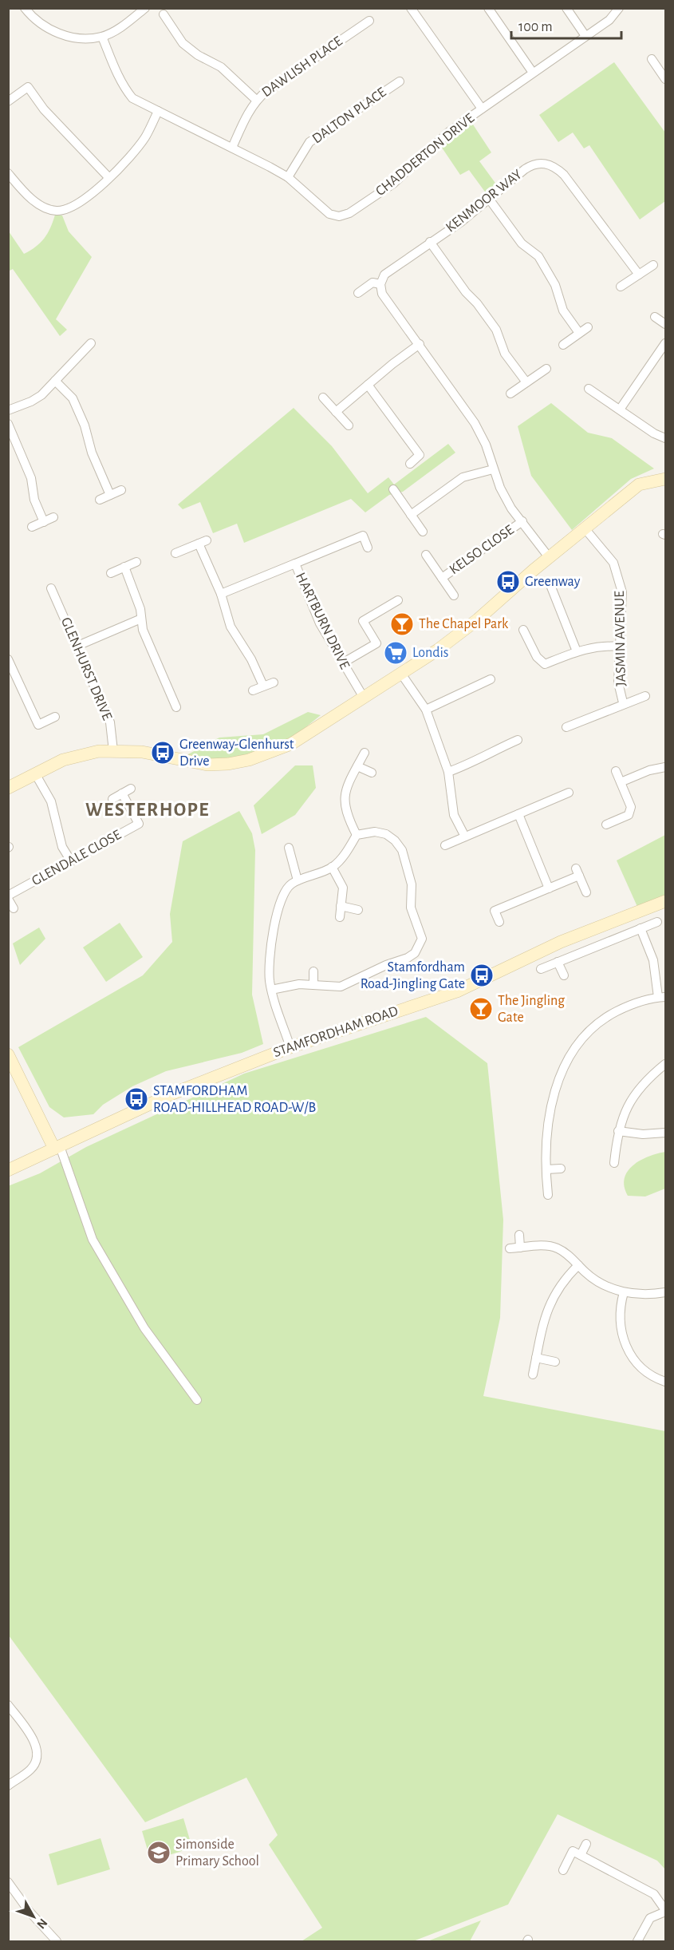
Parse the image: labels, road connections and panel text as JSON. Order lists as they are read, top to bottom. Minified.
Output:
{"streets":{"street":["DAWLISH PLACE","DALTON PLACE","CHADDERTON DRIVE","KENMOOR WAY","KELSO CLOSE","HARTBURN DRIVE","JASMIN AVENUE","GLENHURST DRIVE","GLENDALE CLOSE","STAMFORDHAM ROAD"]},"crossings":[["DAWLISH PLACE","CHADDERTON DRIVE"],["DALTON PLACE","CHADDERTON DRIVE"]],"districts":["WESTERHOPE"],"places":{"bus stop":["Greenway","Greenway-Glenhurst Drive","Stamfordham Road-Jingling Gate","STAMFORDHAM ROAD-HILLHEAD ROAD-W/B"],"bar":["The Chapel Park","The Jingling Gate"],"supermarket":["Londis"],"school or university":["Simonside Primary School"]},"scale_bar":"100 m","north":"bottom right"}
